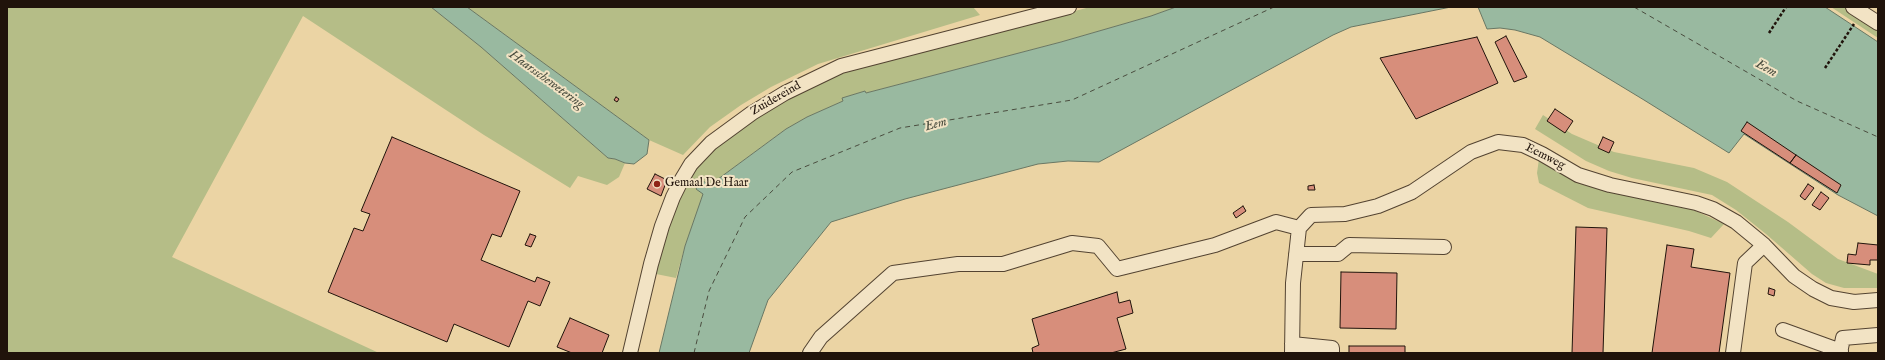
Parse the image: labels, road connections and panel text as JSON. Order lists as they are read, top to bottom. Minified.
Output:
{"streets":{"street":["Zuidereind","Eemweg"]},"water":["Eem","Haarsschewetering"],"places":["Gemaal De Haar"]}
